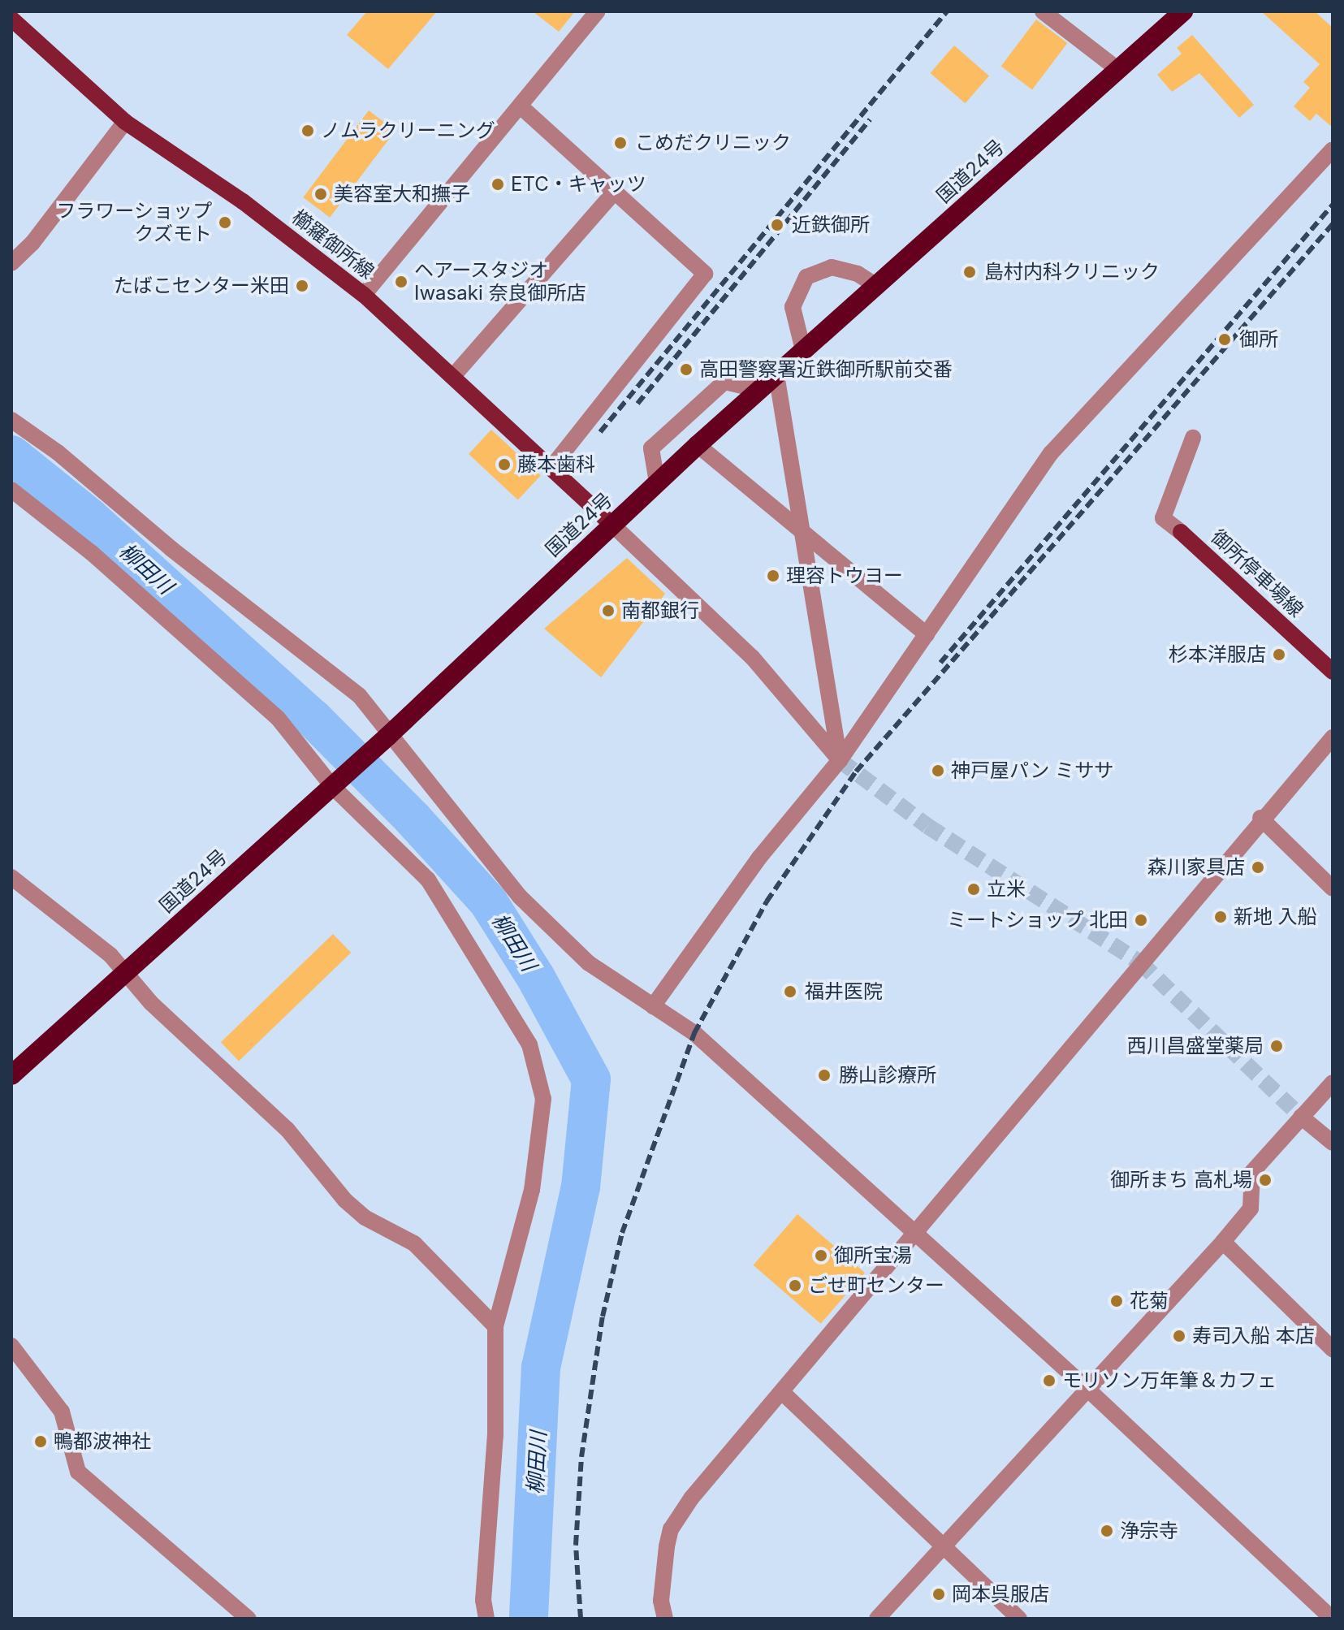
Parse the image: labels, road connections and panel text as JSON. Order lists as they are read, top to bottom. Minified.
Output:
{"streets":{"highway":["国道24号"],"main road":["櫛羅御所線","御所停車場線"]},"crossings":[["国道24号","櫛羅御所線"]],"water":["柳田川"],"places":["ノムラクリーニング","こめだクリニック","ETC・キャッツ","美容室大和撫子","フラワーショップ クズモト","近鉄御所","島村内科クリニック","ヘアースタジオ Iwasaki 奈良御所店","たばこセンター米田","御所","高田警察署近鉄御所駅前交番","藤本歯科","理容トウヨー","南都銀行","杉本洋服店","神戸屋パン ミササ","森川家具店","立米","新地 入船","ミートショップ 北田","福井医院","西川昌盛堂薬局","勝山診療所","御所まち 高札場","御所宝湯","ごせ町センター","花菊","寿司入船 本店","モリソン万年筆＆カフェ","鴨都波神社","浄宗寺","岡本呉服店"]}
